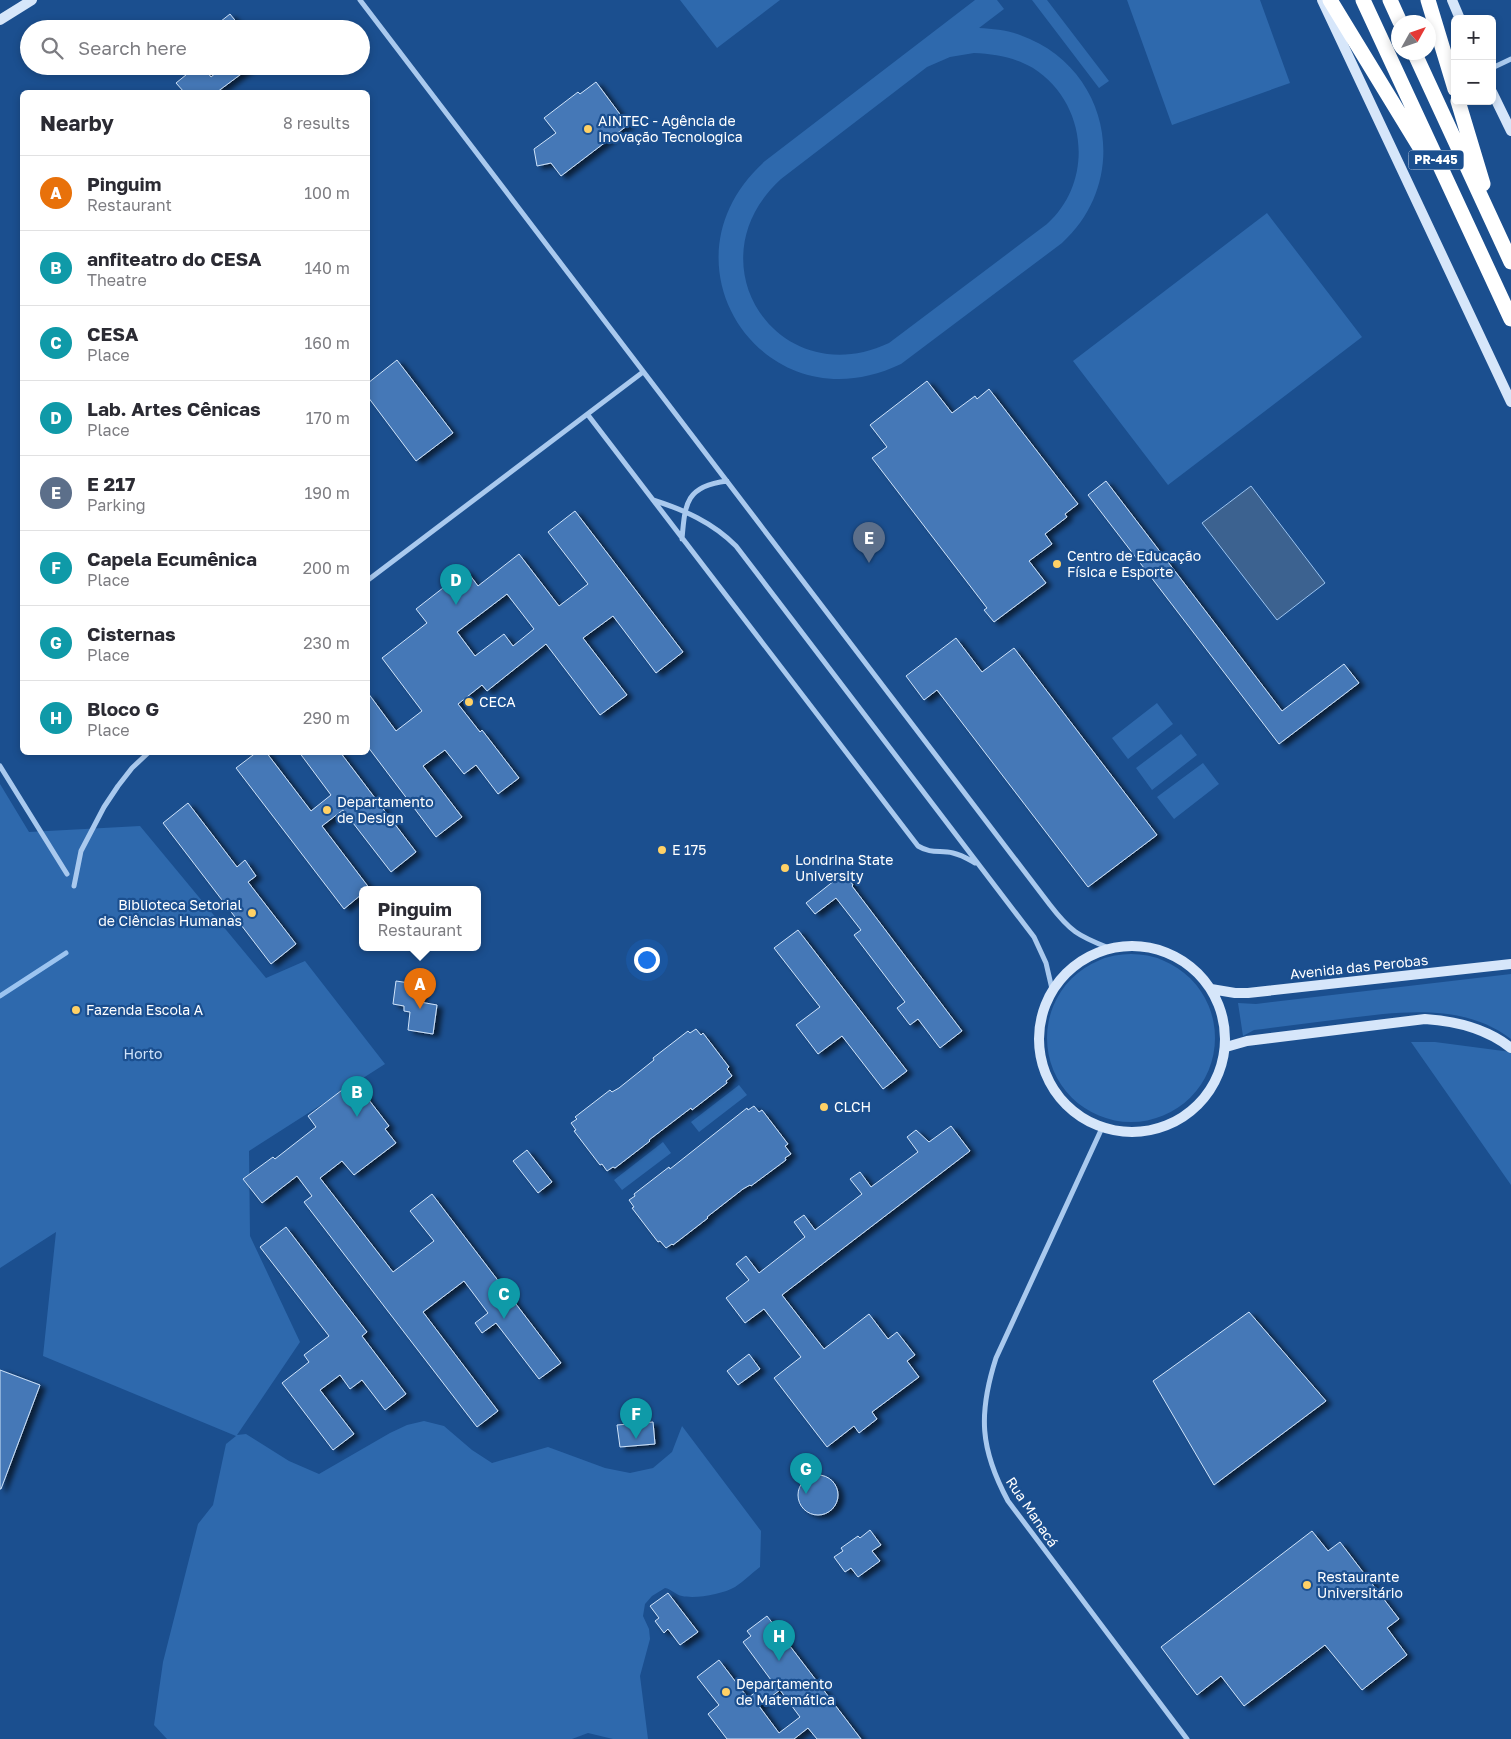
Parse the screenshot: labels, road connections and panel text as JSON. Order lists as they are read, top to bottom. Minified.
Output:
{"streets":{"highway":["PR-445"],"street":["Avenida das Perobas","Rua Manacá"]},"parks":["Horto"],"places":["AINTEC - Agência de Inovação Tecnologica","Centro de Educação Física e Esporte","CECA","Departamento de Design","E 175","Londrina State University","Biblioteca Setorial de Ciências Humanas","Fazenda Escola A","CLCH","Restaurante Universitário","Departamento de Matemática"],"north":"top right","page":{"map_buttons":["+","−"],"search":"Search here","heading":["Nearby","8 results"],"list":[{"mark":"A","name":"Pinguim","note":"Restaurant","value":"100 m"},{"mark":"B","name":"anfiteatro do CESA","note":"Theatre","value":"140 m"},{"mark":"C","name":"CESA","note":"Place","value":"160 m"},{"mark":"D","name":"Lab. Artes Cênicas","note":"Place","value":"170 m"},{"mark":"E","name":"E 217","note":"Parking","value":"190 m"},{"mark":"F","name":"Capela Ecumênica","note":"Place","value":"200 m"},{"mark":"G","name":"Cisternas","note":"Place","value":"230 m"},{"mark":"H","name":"Bloco G","note":"Place","value":"290 m"}],"pins":["E","D","A","B","C","F","G","H"],"popup":["Pinguim","Restaurant"]}}
